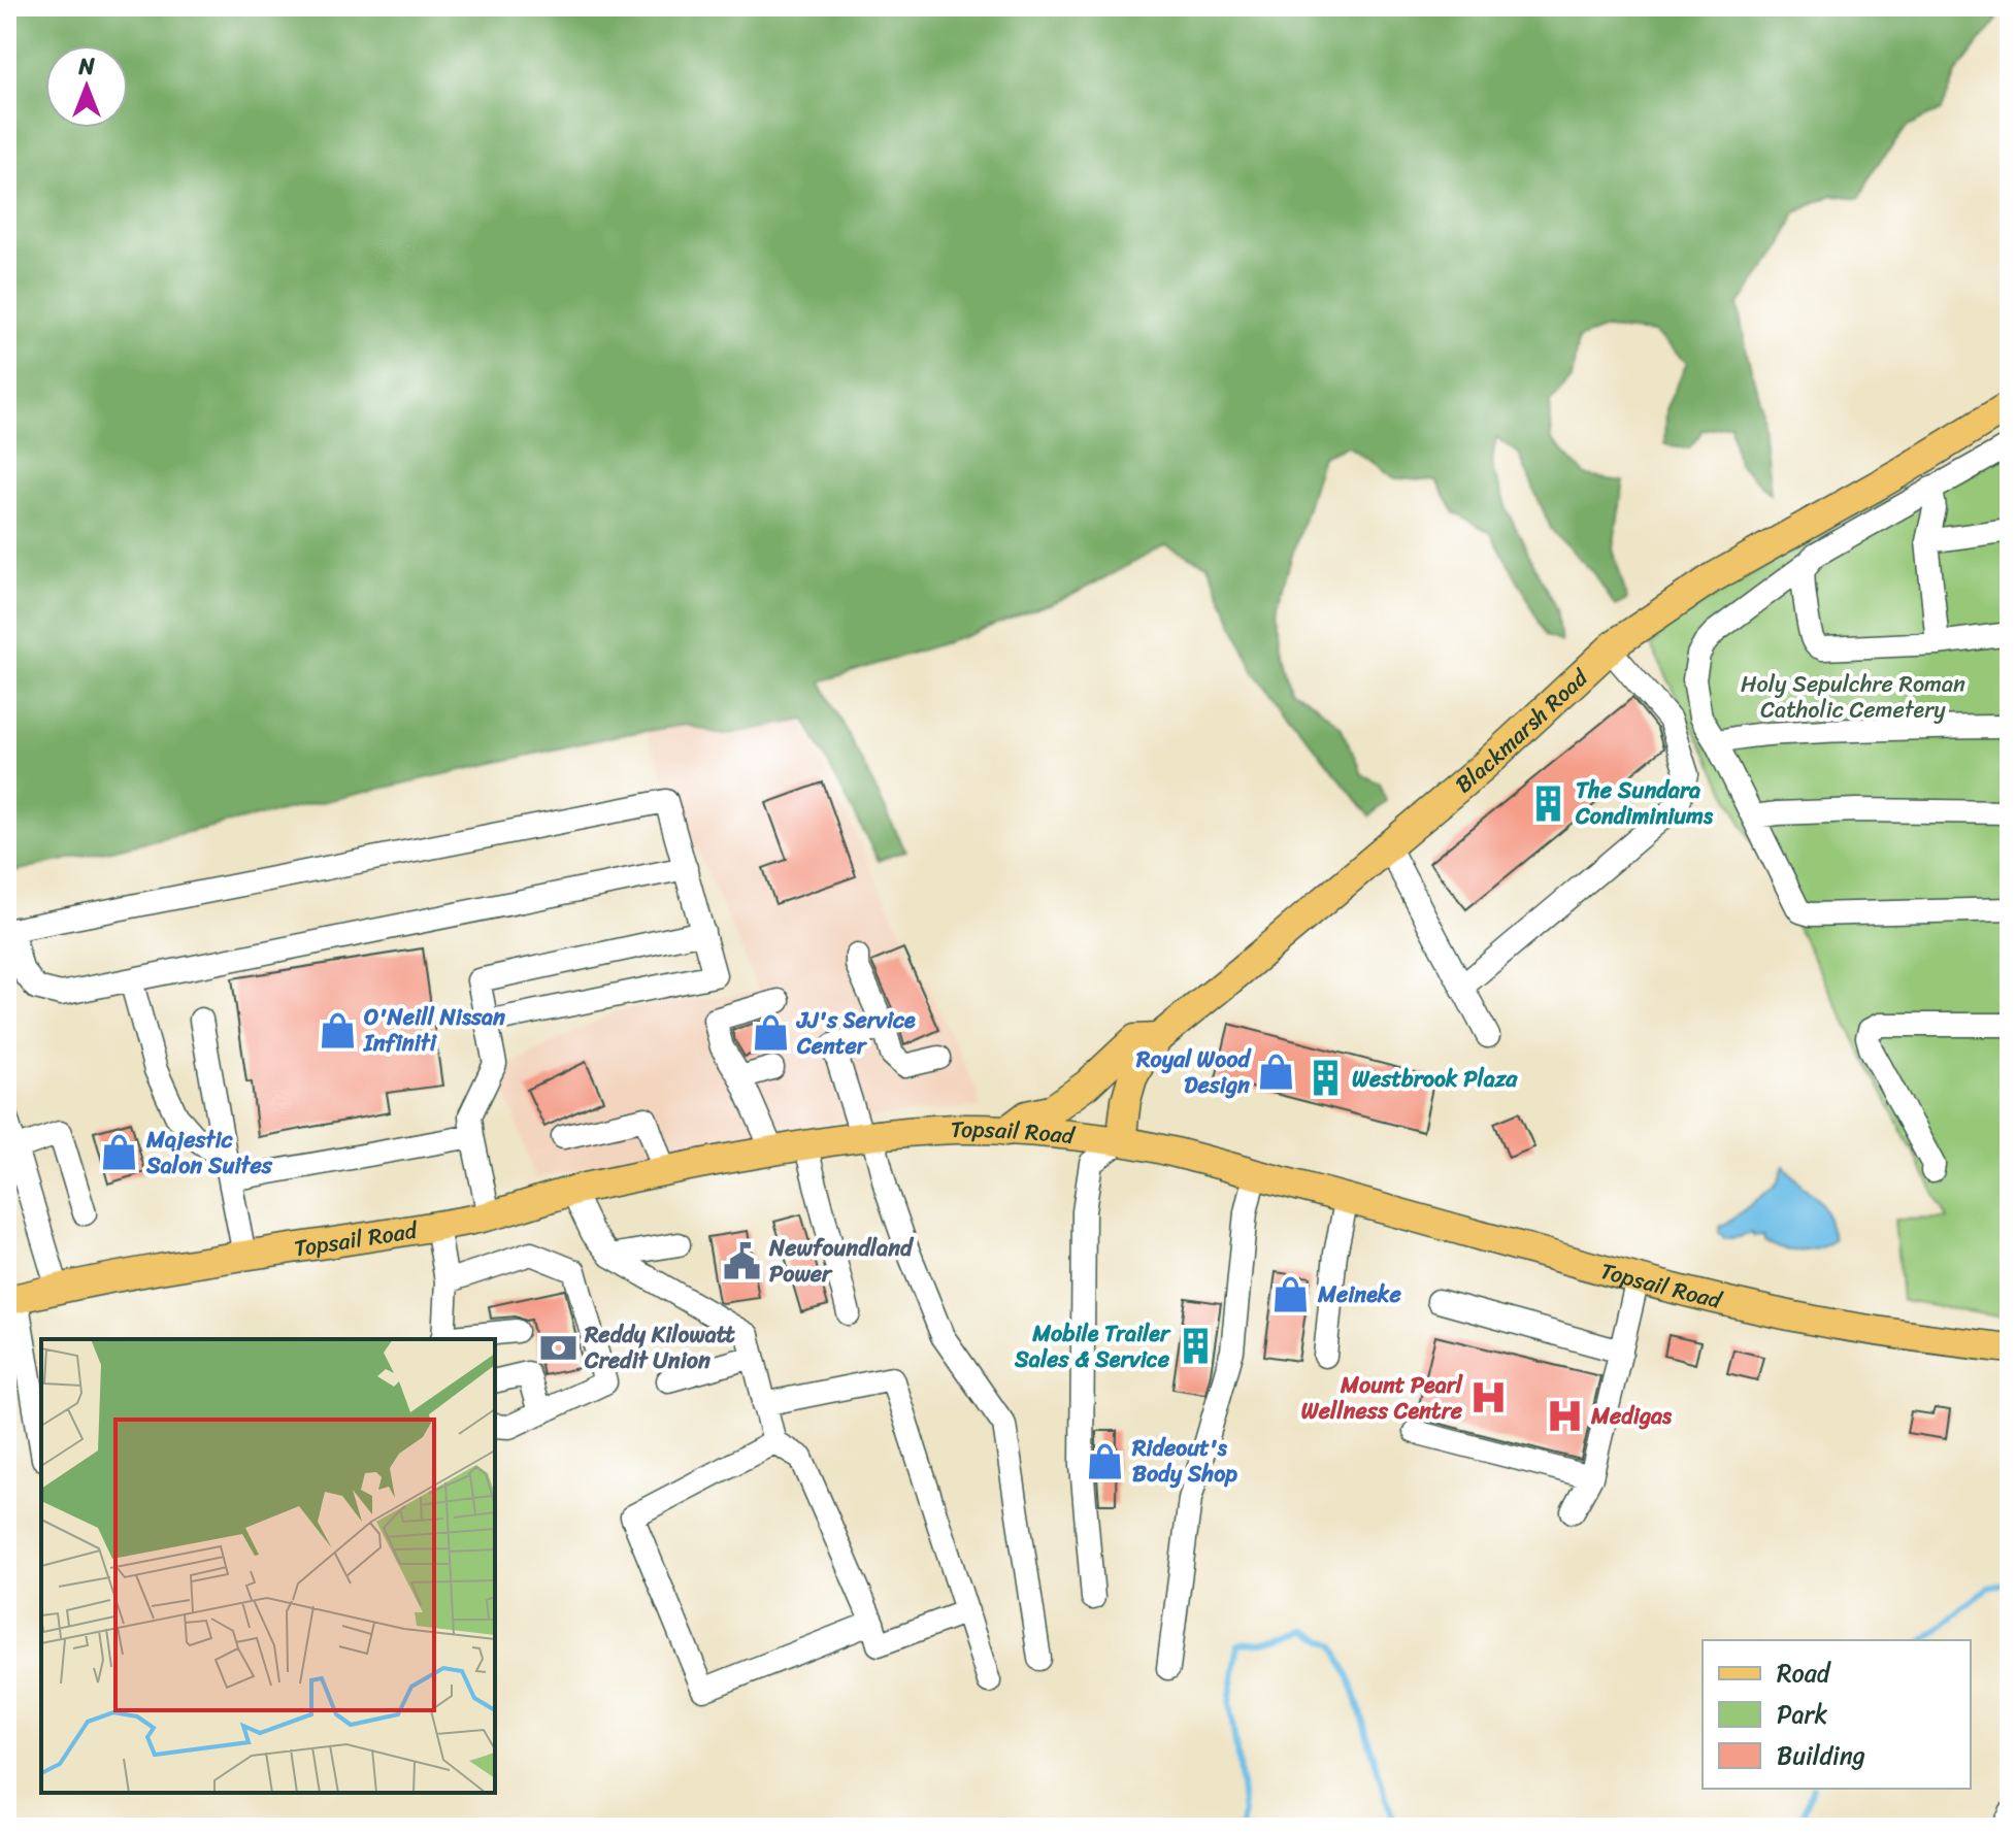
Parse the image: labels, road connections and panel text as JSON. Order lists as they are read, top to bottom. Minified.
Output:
{"streets":{"main road":["Blackmarsh Road","Topsail Road"]},"crossings":[["Blackmarsh Road","Topsail Road"]],"parks":["Holy Sepulchre Roman Catholic Cemetery"],"places":{"building":["The Sundara Condiminiums","Westbrook Plaza","Mobile Trailer Sales & Service"],"shop":["O'Neill Nissan Infiniti","JJ's Service Center","Royal Wood Design","Majestic Salon Suites","Meineke","Rideout's Body Shop"],"public building":["Newfoundland Power"],"bank":["Reddy Kilowatt Credit Union"],"hospital":["Mount Pearl Wellness Centre","Medigas"]},"legend":["Road","Park","Building"],"north":"top"}
